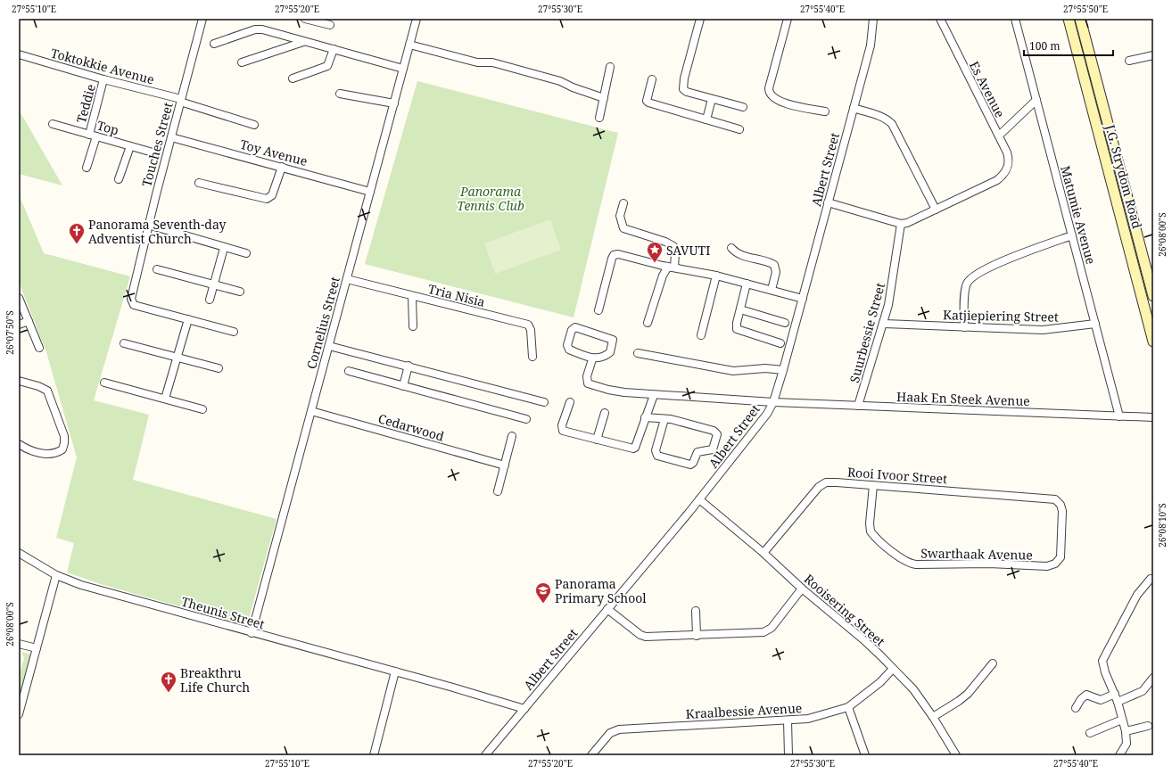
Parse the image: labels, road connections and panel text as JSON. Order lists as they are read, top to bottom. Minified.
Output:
{"streets":{"street":["Toktokkie Avenue","Es Avenue","Teddie","Top","Touches Street","Toy Avenue","Albert Street","J.G. Strydom Road","Matumie Avenue","Tria Nisia","Katjiepiering Street","Cornelius Street","Suurbessie Street","Haak En Steek Avenue","Cedarwood","Rooi Ivoor Street","Swarthaak Avenue","Rooisering Street","Theunis Street","Kraalbessie Avenue"]},"crossings":[["Toktokkie Avenue","Teddie"],["Toktokkie Avenue","Touches Street"],["Teddie","Top"],["Touches Street","Toy Avenue"],["Toy Avenue","Cornelius Street"],["Albert Street","Haak En Steek Avenue"],["Albert Street","Rooisering Street"],["Albert Street","Theunis Street"],["Matumie Avenue","Katjiepiering Street"],["Matumie Avenue","Haak En Steek Avenue"],["Tria Nisia","Cornelius Street"],["Katjiepiering Street","Suurbessie Street"],["Cornelius Street","Cedarwood"],["Cornelius Street","Theunis Street"],["Suurbessie Street","Haak En Steek Avenue"],["Rooi Ivoor Street","Swarthaak Avenue"],["Rooi Ivoor Street","Rooisering Street"],["Rooisering Street","Kraalbessie Avenue"]],"parks":["Panorama Tennis Club"],"places":{"church":["Panorama Seventh-day Adventist Church","Breakthru Life Church"],"place":["SAVUTI"],"school or university":["Panorama Primary School"]},"scale_bar":"100 m","coordinates":["27°55'10\"E","27°55'20\"E","27°55'30\"E","27°55'40\"E","27°55'50\"E","26°08'00\"S","26°07'50\"S","26°08'10\"S"]}
